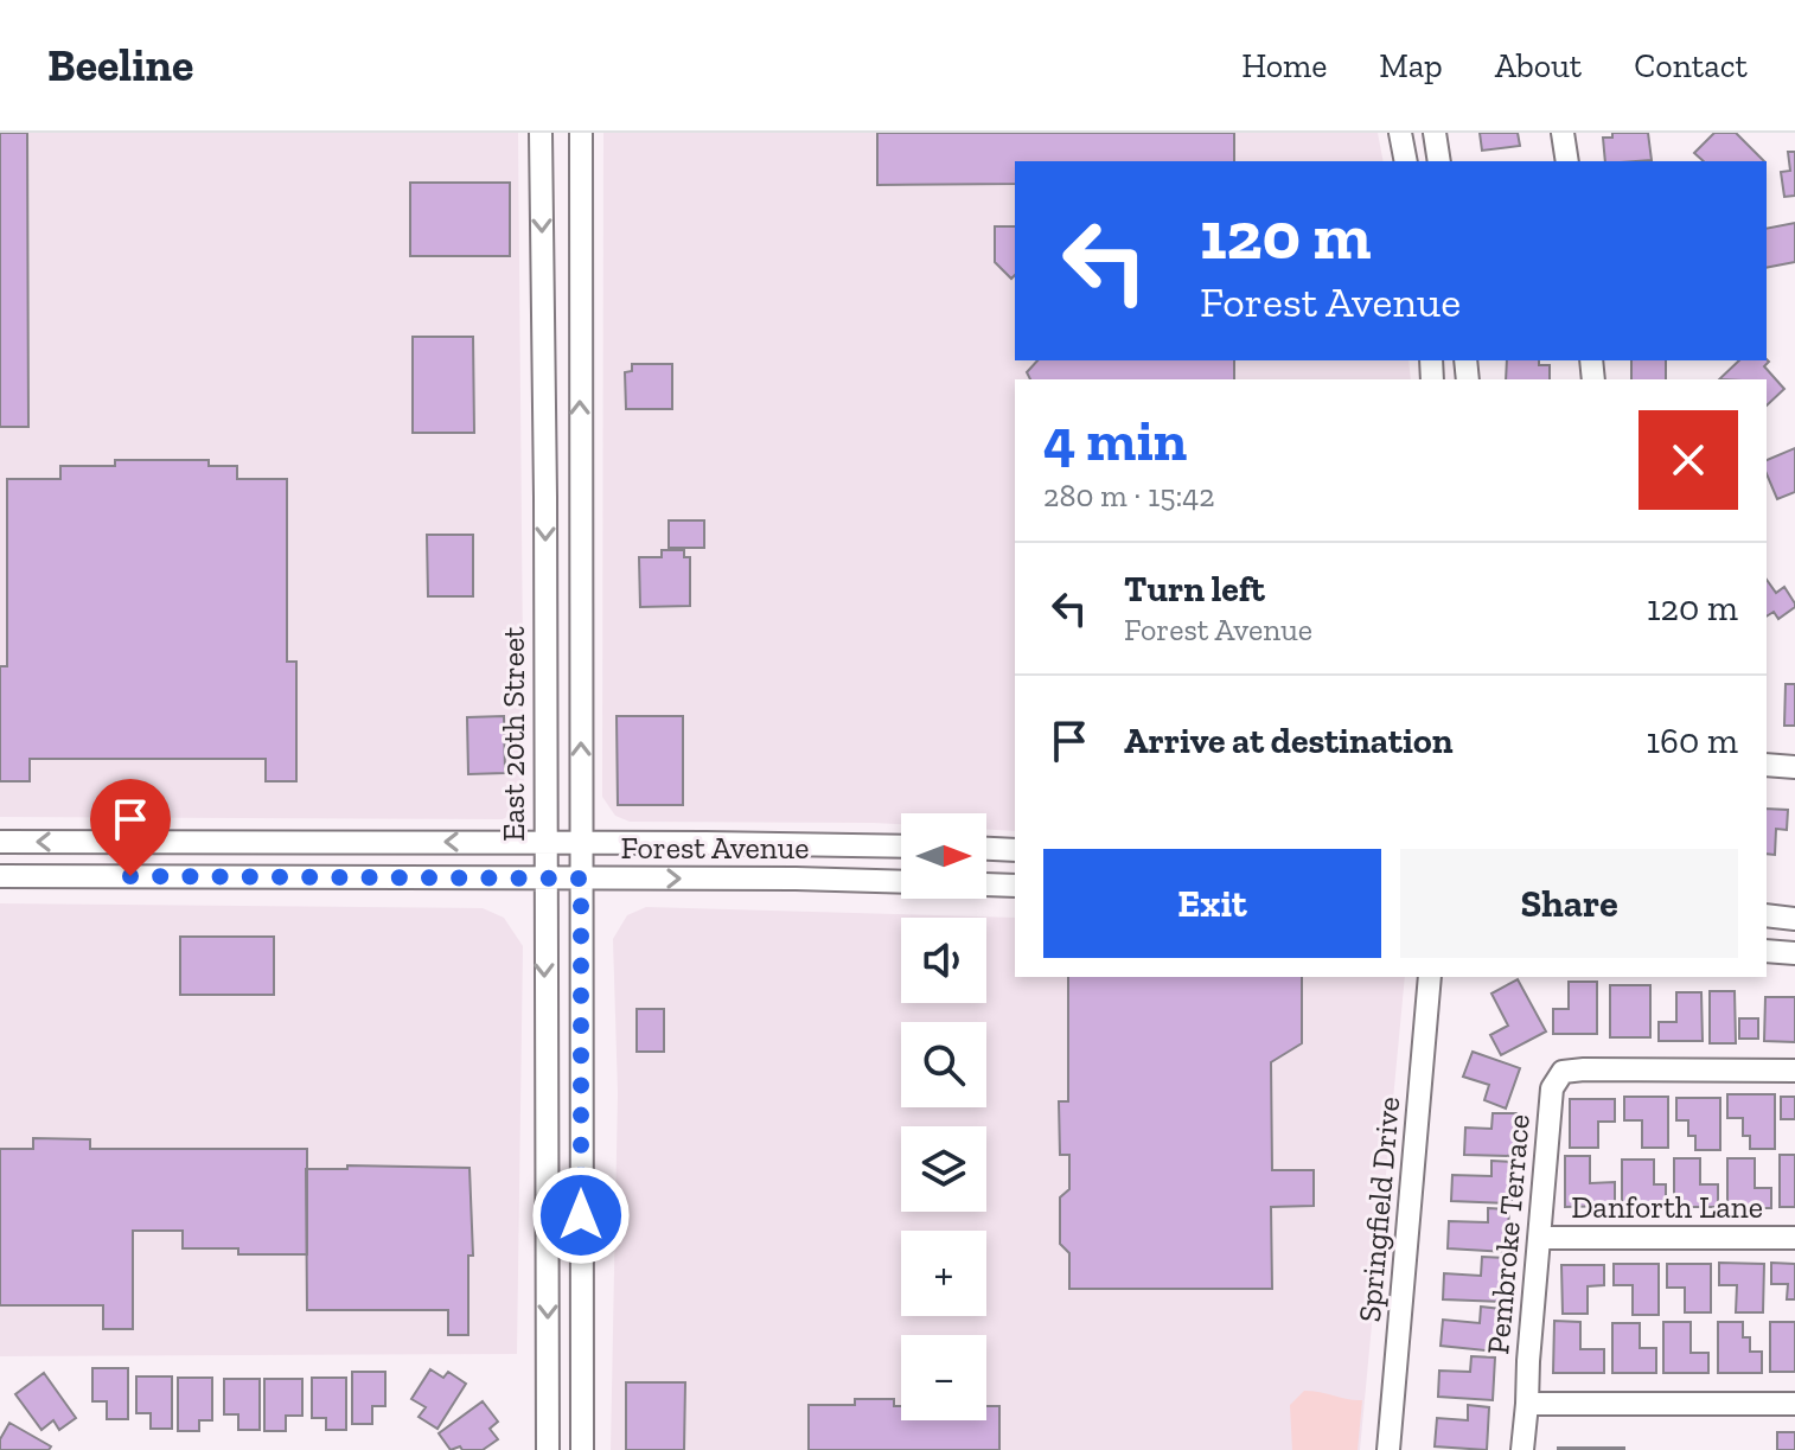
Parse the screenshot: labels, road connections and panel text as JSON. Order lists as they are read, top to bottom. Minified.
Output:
{"streets":{"street":["East 20th Street","Forest Avenue","Danforth Lane","Springfield Drive","Pembroke Terrace"]},"crossings":[["East 20th Street","Forest Avenue"],["Danforth Lane","Pembroke Terrace"]],"north":"right","page":{"header":"Beeline","nav":["Home","Map","About","Contact"],"turn":["120 m","Forest Avenue"],"heading":["4 min","280 m · 15:42"],"list":[{"name":"Turn left","note":"Forest Avenue","value":"120 m"},{"name":"Arrive at destination","value":"160 m"}],"map_buttons":["+","−"],"buttons":["Exit","Share"]}}
